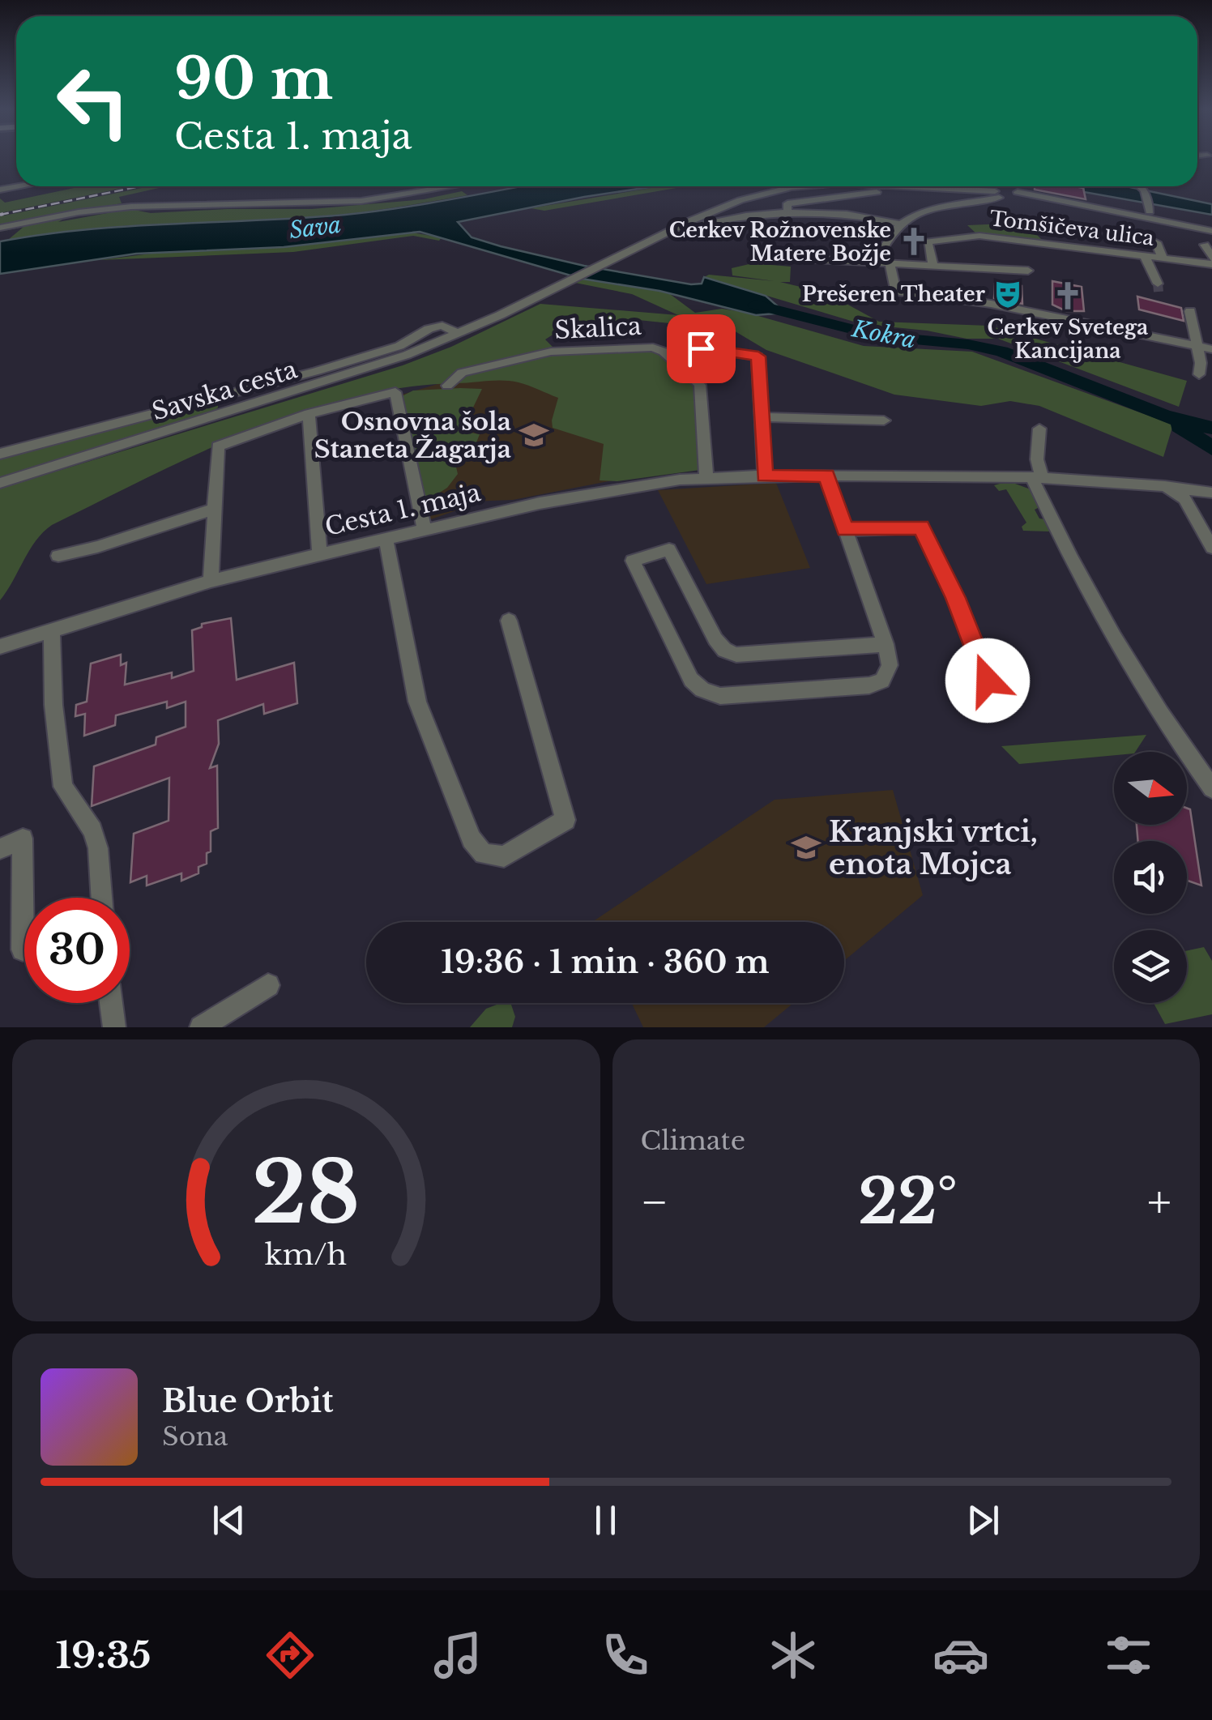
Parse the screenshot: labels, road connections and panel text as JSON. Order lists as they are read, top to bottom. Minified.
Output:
{"streets":{"street":["Tomšičeva ulica","Skalica","Savska cesta","Cesta 1. maja"]},"crossings":[["Skalica","Cesta 1. maja"]],"water":["Sava","Kokra"],"places":{"church":["Cerkev Rožnovenske Matere Božje","Cerkev Svetega Kancijana"],"theatre":["Prešeren Theater"],"school or university":["Osnovna šola Staneta Žagarja","Kranjski vrtci, enota Mojca"]},"north":"right","page":{"turn":["90 m","Cesta 1. maja"],"limit":"30","trip":"19:36 · 1 min · 360 m","tile":"Climate","heat":["−","22°","+"],"song":["Blue Orbit","Sona"],"tabs":"19:35","gauge":["28","km/h"]}}
